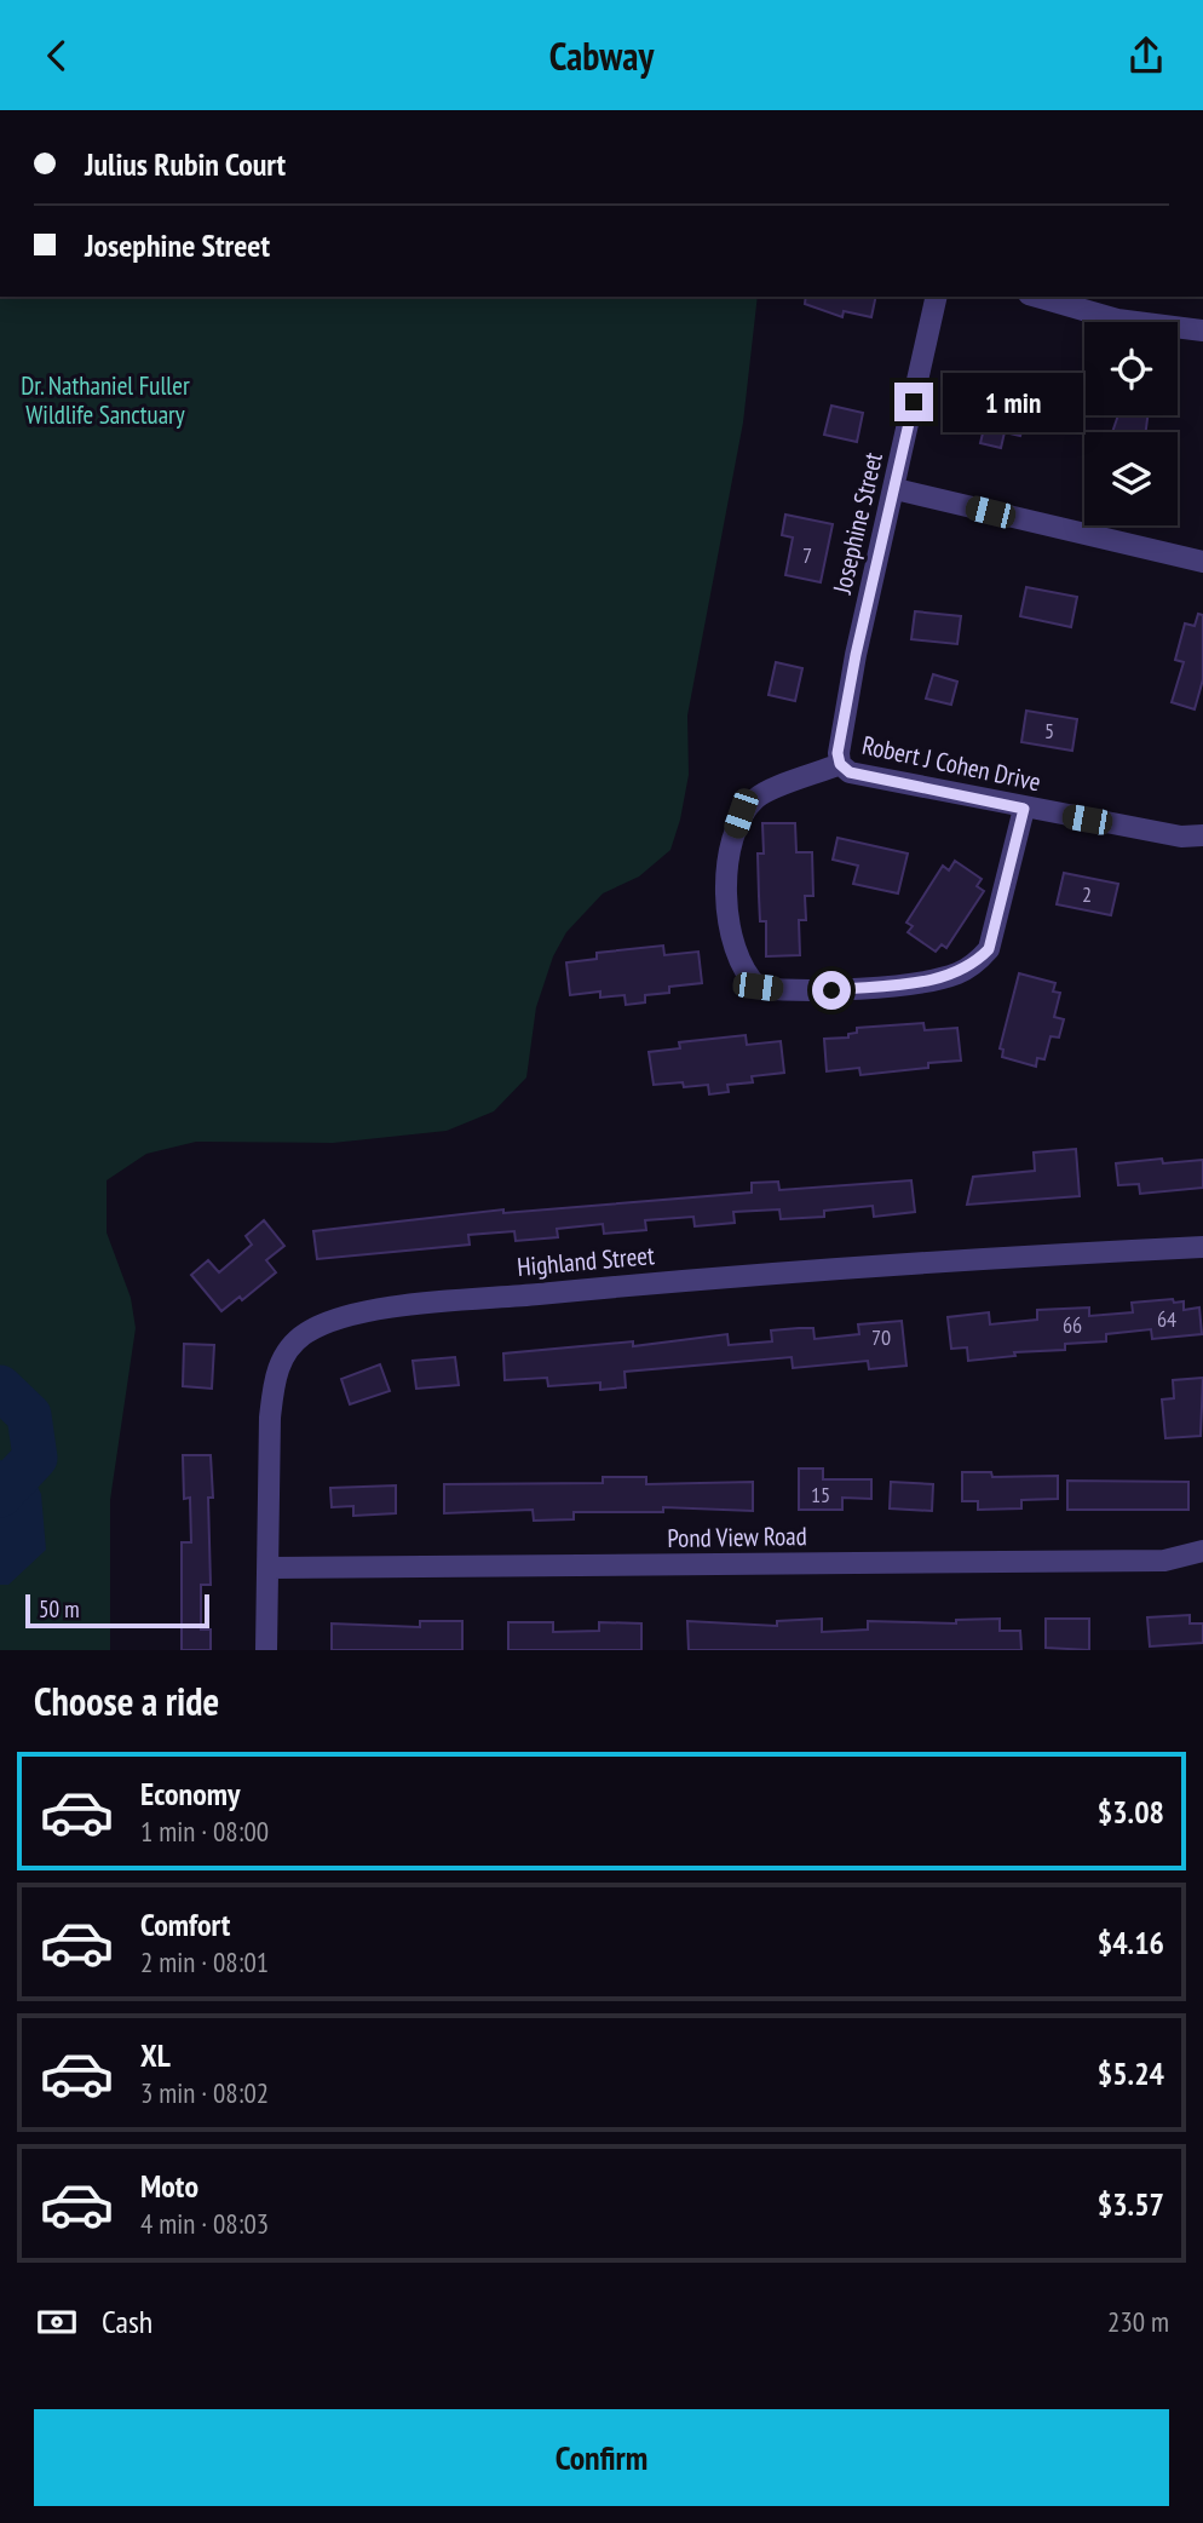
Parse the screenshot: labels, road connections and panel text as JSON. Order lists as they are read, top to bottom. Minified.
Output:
{"streets":{"street":["Josephine Street","Robert J Cohen Drive","Highland Street","Pond View Road"]},"crossings":[["Josephine Street","Robert J Cohen Drive"],["Highland Street","Pond View Road"]],"parks":["Dr. Nathaniel Fuller Wildlife Sanctuary"],"house_numbers":["7","5","2","64","66","70","15"],"scale_bar":"50 m","page":{"header":"Cabway","banner":["Julius Rubin Court","Josephine Street"],"bubble":"1 min","scale":"50 m","heading":"Choose a ride","list":[{"name":"Economy","note":"1 min · 08:00","value":"$3.08"},{"name":"Comfort","note":"2 min · 08:01","value":"$4.16"},{"name":"XL","note":"3 min · 08:02","value":"$5.24"},{"name":"Moto","note":"4 min · 08:03","value":"$3.57"}],"pay":["Cash","230 m"],"buttons":"Confirm"}}
